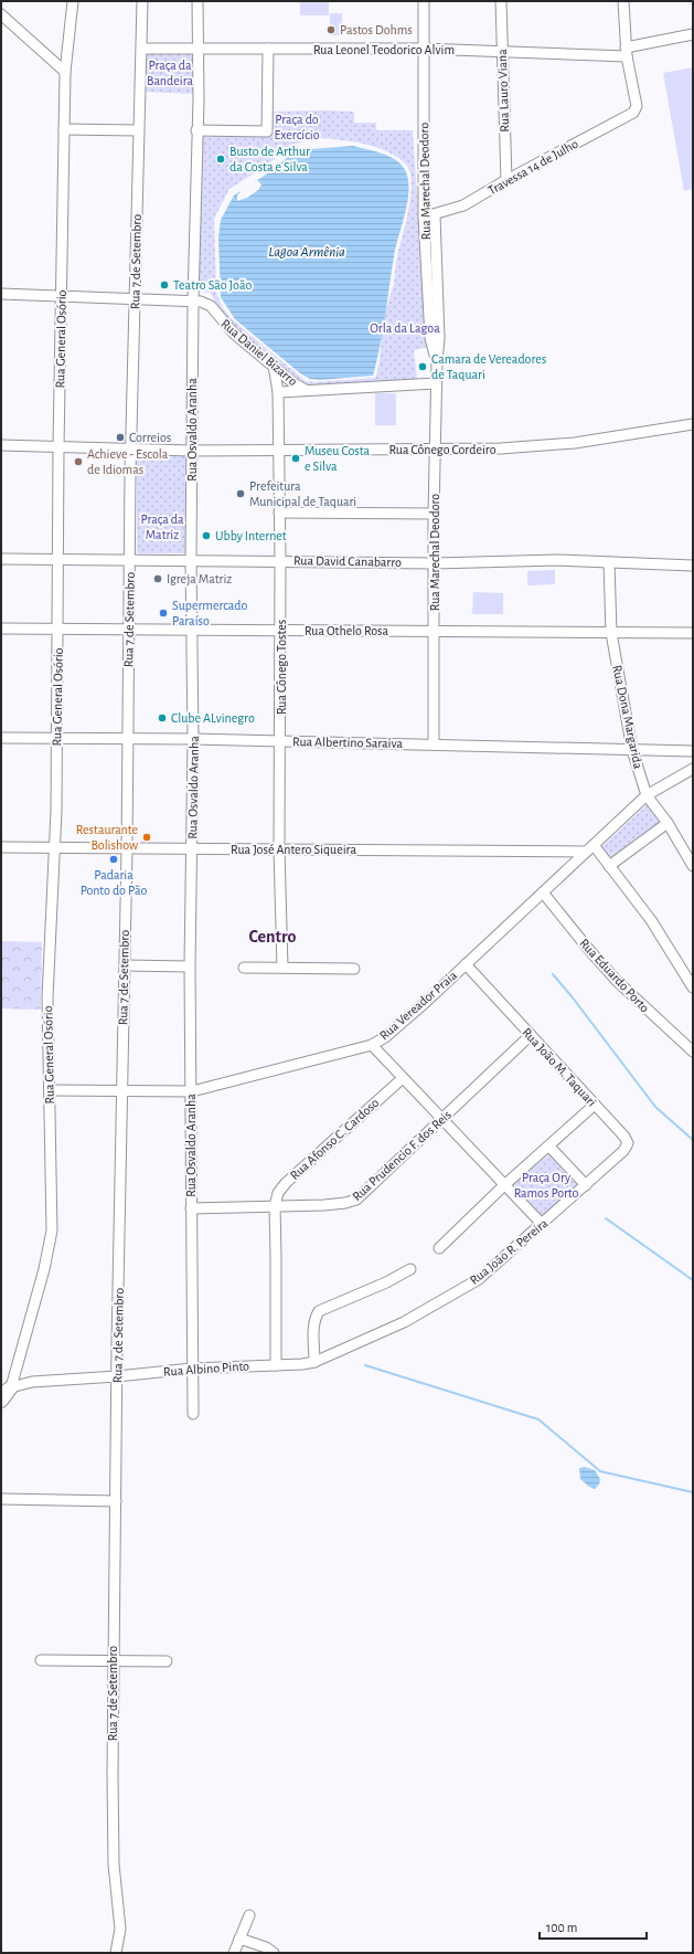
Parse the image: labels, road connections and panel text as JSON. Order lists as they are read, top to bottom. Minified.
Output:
{"streets":{"street":["Rua Leonel Teodorico Alvim","Rua Lauro Viana","Travessa 14 de Julho","Rua Marechal Deodoro","Rua 7 de Setembro","Rua General Osório","Rua Daniel Bizarro","Rua Osvaldo Aranha","Rua Cônego Cordeiro","Rua David Canabarro","Rua Othelo Rosa","Rua Cônego Tostes","Rua Dona Margarida","Rua Albertino Saraiva","Rua José Antero Siqueira","Rua Eduardo Porto","Rua Vereador Praia","Rua João M. Taquari","Rua Afonso C. Cardoso","Rua Prudencio F. dos Reis","Rua João R. Pereira","Rua Albino Pinto"]},"crossings":[["Rua Leonel Teodorico Alvim","Rua Lauro Viana"],["Rua Leonel Teodorico Alvim","Travessa 14 de Julho"],["Rua Leonel Teodorico Alvim","Rua Marechal Deodoro"],["Rua Leonel Teodorico Alvim","Rua 7 de Setembro"],["Rua Leonel Teodorico Alvim","Rua Osvaldo Aranha"],["Rua Lauro Viana","Travessa 14 de Julho"],["Travessa 14 de Julho","Rua Marechal Deodoro"],["Rua Marechal Deodoro","Rua Daniel Bizarro"],["Rua Marechal Deodoro","Rua Cônego Cordeiro"],["Rua Marechal Deodoro","Rua David Canabarro"],["Rua Marechal Deodoro","Rua Othelo Rosa"],["Rua Marechal Deodoro","Rua Albertino Saraiva"],["Rua 7 de Setembro","Rua Cônego Cordeiro"],["Rua 7 de Setembro","Rua David Canabarro"],["Rua 7 de Setembro","Rua Othelo Rosa"],["Rua 7 de Setembro","Rua Albertino Saraiva"],["Rua 7 de Setembro","Rua José Antero Siqueira"],["Rua 7 de Setembro","Rua Vereador Praia"],["Rua 7 de Setembro","Rua Albino Pinto"],["Rua General Osório","Rua Cônego Cordeiro"],["Rua General Osório","Rua David Canabarro"],["Rua General Osório","Rua Othelo Rosa"],["Rua General Osório","Rua Albertino Saraiva"],["Rua General Osório","Rua José Antero Siqueira"],["Rua General Osório","Rua Vereador Praia"],["Rua General Osório","Rua Albino Pinto"],["Rua Daniel Bizarro","Rua Osvaldo Aranha"],["Rua Daniel Bizarro","Rua Cônego Tostes"],["Rua Osvaldo Aranha","Rua Cônego Cordeiro"],["Rua Osvaldo Aranha","Rua David Canabarro"],["Rua Osvaldo Aranha","Rua Othelo Rosa"],["Rua Osvaldo Aranha","Rua Albertino Saraiva"],["Rua Osvaldo Aranha","Rua José Antero Siqueira"],["Rua Osvaldo Aranha","Rua Vereador Praia"],["Rua Osvaldo Aranha","Rua Prudencio F. dos Reis"],["Rua Osvaldo Aranha","Rua Albino Pinto"],["Rua Cônego Cordeiro","Rua Cônego Tostes"],["Rua David Canabarro","Rua Cônego Tostes"],["Rua David Canabarro","Rua Dona Margarida"],["Rua Othelo Rosa","Rua Cônego Tostes"],["Rua Othelo Rosa","Rua Dona Margarida"],["Rua Cônego Tostes","Rua Albertino Saraiva"],["Rua Cônego Tostes","Rua José Antero Siqueira"],["Rua Dona Margarida","Rua Albertino Saraiva"],["Rua Dona Margarida","Rua Vereador Praia"],["Rua José Antero Siqueira","Rua Vereador Praia"],["Rua Eduardo Porto","Rua Vereador Praia"],["Rua Vereador Praia","Rua João M. Taquari"],["Rua João M. Taquari","Rua Prudencio F. dos Reis"],["Rua João M. Taquari","Rua João R. Pereira"],["Rua Afonso C. Cardoso","Rua Prudencio F. dos Reis"],["Rua João R. Pereira","Rua Albino Pinto"]],"districts":["Centro"],"water":["Lagoa Armênia"],"parks":["Praça da Bandeira","Praça do Exercício","Orla da Lagoa","Praça da Matriz","Praça Ory Ramos Porto"],"places":["Pastos Dohms","Busto de Arthur da Costa e Silva","Teatro São João","Camara de Vereadores de Taquari","Correios","Museu Costa e Silva","Achieve - Escola de Idiomas","Prefeitura Municipal de Taquari","Ubby Internet","Igreja Matriz","Supermercado Paraíso","Clube ALvinegro","Restaurante Bolishow","Padaria Ponto do Pão"],"scale_bar":"100 m"}
